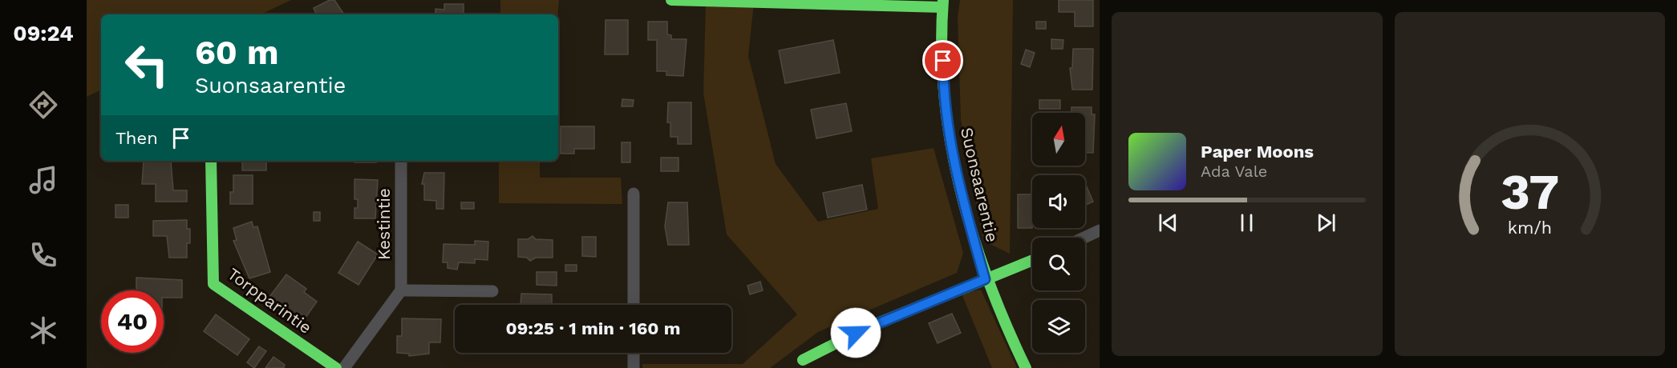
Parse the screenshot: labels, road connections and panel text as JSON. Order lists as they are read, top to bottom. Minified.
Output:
{"streets":{"street":["Suonsaarentie","Kestintie","Torpparintie"]},"north":"top","page":{"tabs":"09:24","turn":["60 m","Suonsaarentie"],"then":"Then","song":["Paper Moons","Ada Vale"],"limit":"40","trip":"09:25 · 1 min · 160 m","gauge":["37","km/h"]}}
